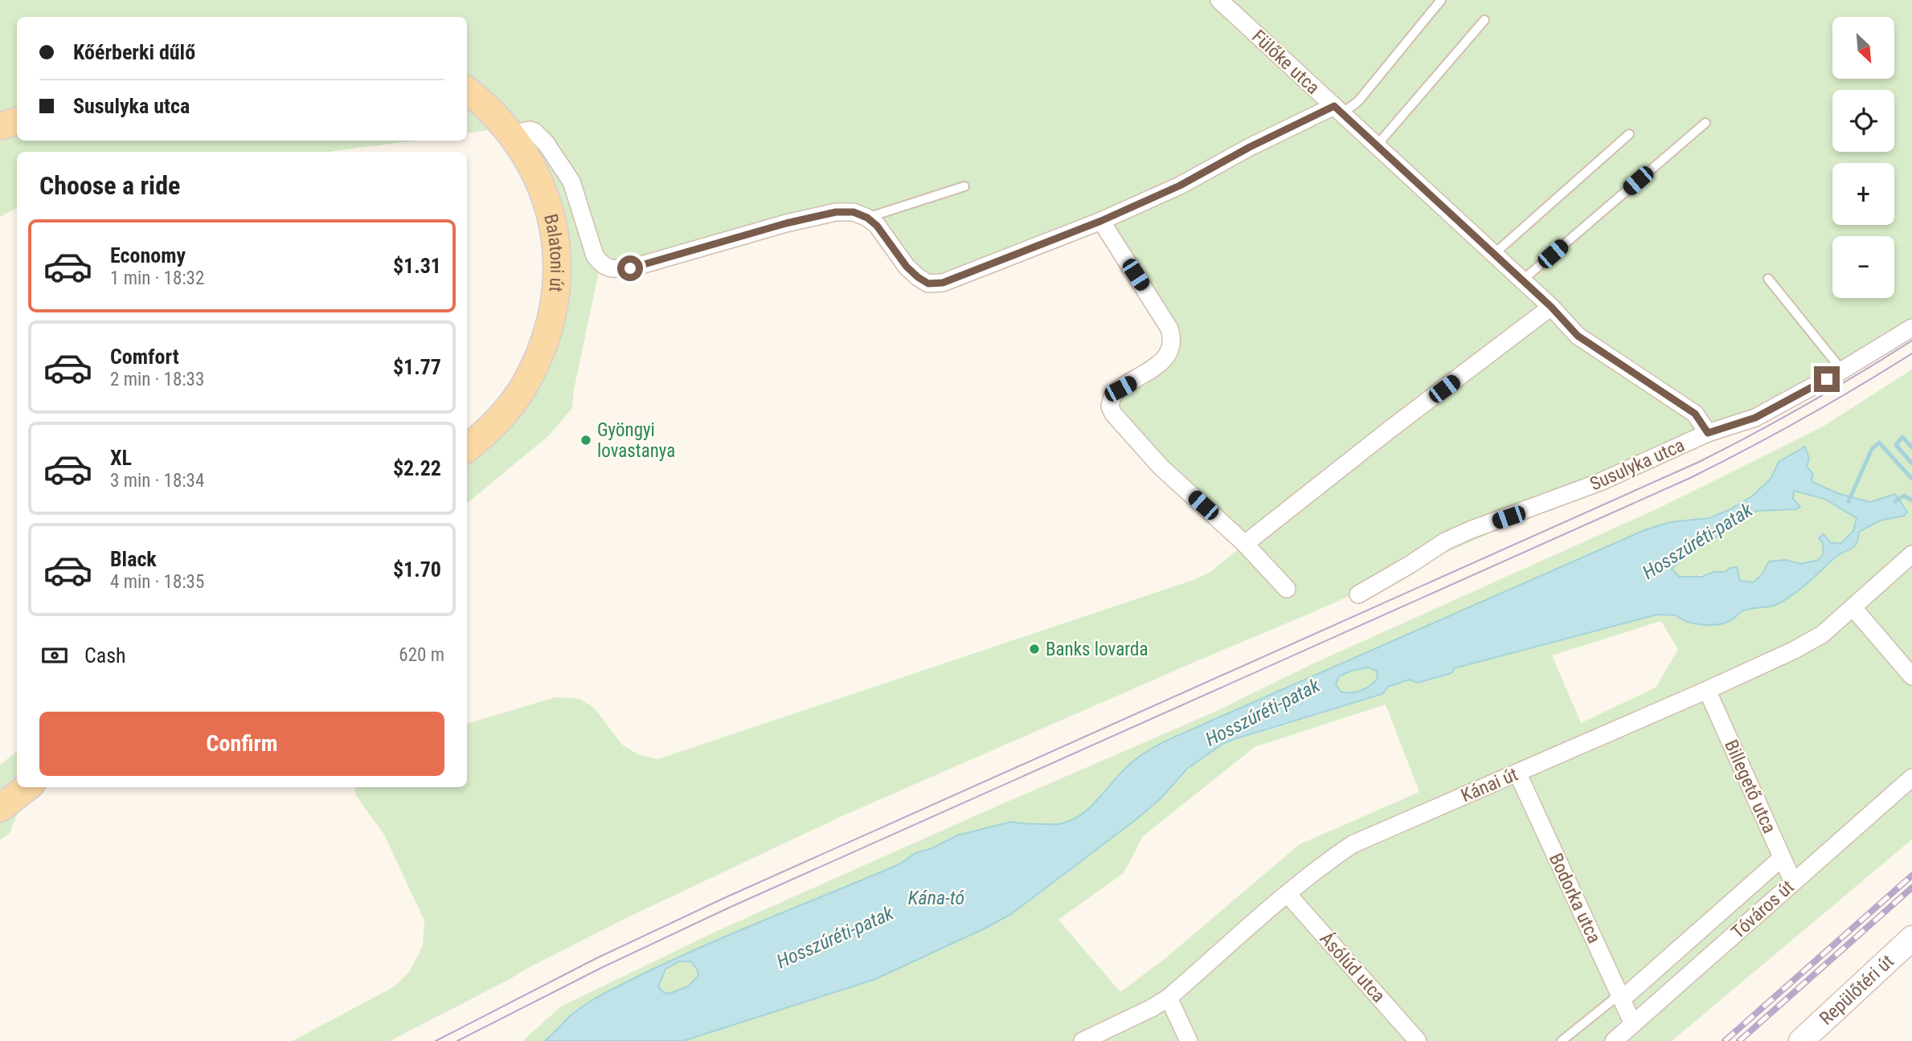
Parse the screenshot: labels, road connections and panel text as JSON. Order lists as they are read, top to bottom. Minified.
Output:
{"streets":{"main road":["Balatoni út"],"street":["Fülőke utca","Susulyka utca","Kánai út","Billegető utca","Bodorka utca","Tóváros út","Ásólúd utca","Repülőtéri út"]},"crossings":[["Fülőke utca","Susulyka utca"],["Kánai út","Billegető utca"],["Kánai út","Bodorka utca"],["Kánai út","Ásólúd utca"],["Billegető utca","Tóváros út"],["Bodorka utca","Tóváros út"]],"water":["Hosszúréti-patak","Kána-tó"],"places":["Gyöngyi lovastanya","Banks lovarda"],"north":"bottom right","page":{"map_buttons":["+","−"],"banner":["Kőérberki dűlő","Susulyka utca"],"heading":"Choose a ride","list":[{"name":"Economy","note":"1 min · 18:32","value":"$1.31"},{"name":"Comfort","note":"2 min · 18:33","value":"$1.77"},{"name":"XL","note":"3 min · 18:34","value":"$2.22"},{"name":"Black","note":"4 min · 18:35","value":"$1.70"}],"pay":["Cash","620 m"],"buttons":"Confirm"}}
